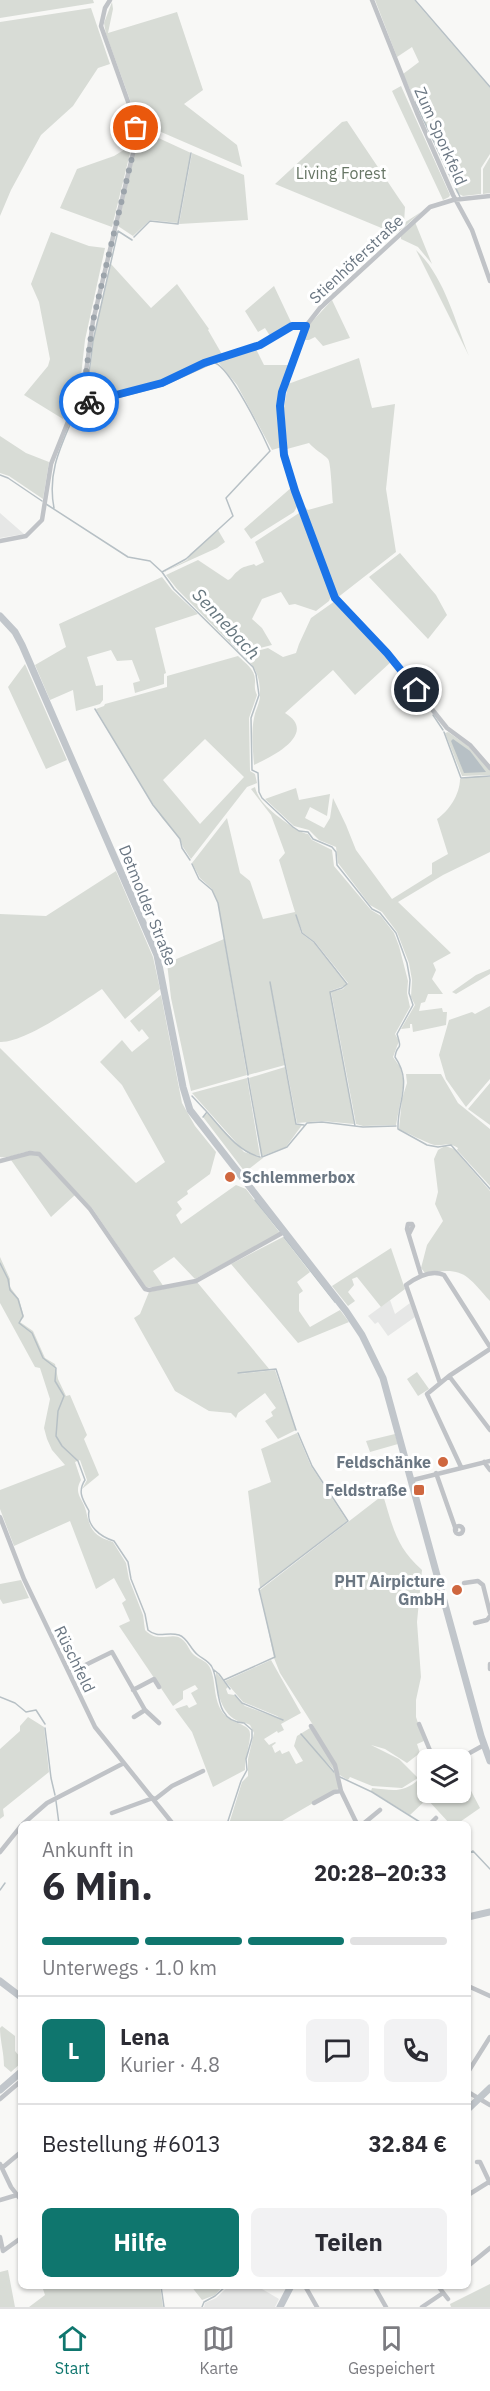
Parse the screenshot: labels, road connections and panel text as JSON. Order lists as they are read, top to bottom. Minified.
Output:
{"streets":{"main road":["Detmolder Straße"],"street":["Zum Sporkfeld","Stienhöferstraße","Rüschfeld"]},"crossings":[["Zum Sporkfeld","Stienhöferstraße"]],"water":["Sennebach"],"parks":["Living Forest"],"places":{"other":["Schlemmerbox","Feldschänke","PHT Airpicture GmbH"],"transit":["Feldstraße"]},"page":{"heading":["6 Min.","Ankunft in","20:28–20:33"],"panel":["Lena","Kurier · 4.8","Bestellung #6013","32.84 €"],"bar":"Unterwegs · 1.0 km","round":"L","buttons":["Hilfe","Teilen"],"tabs":["Start","Karte","Gespeichert"]}}
